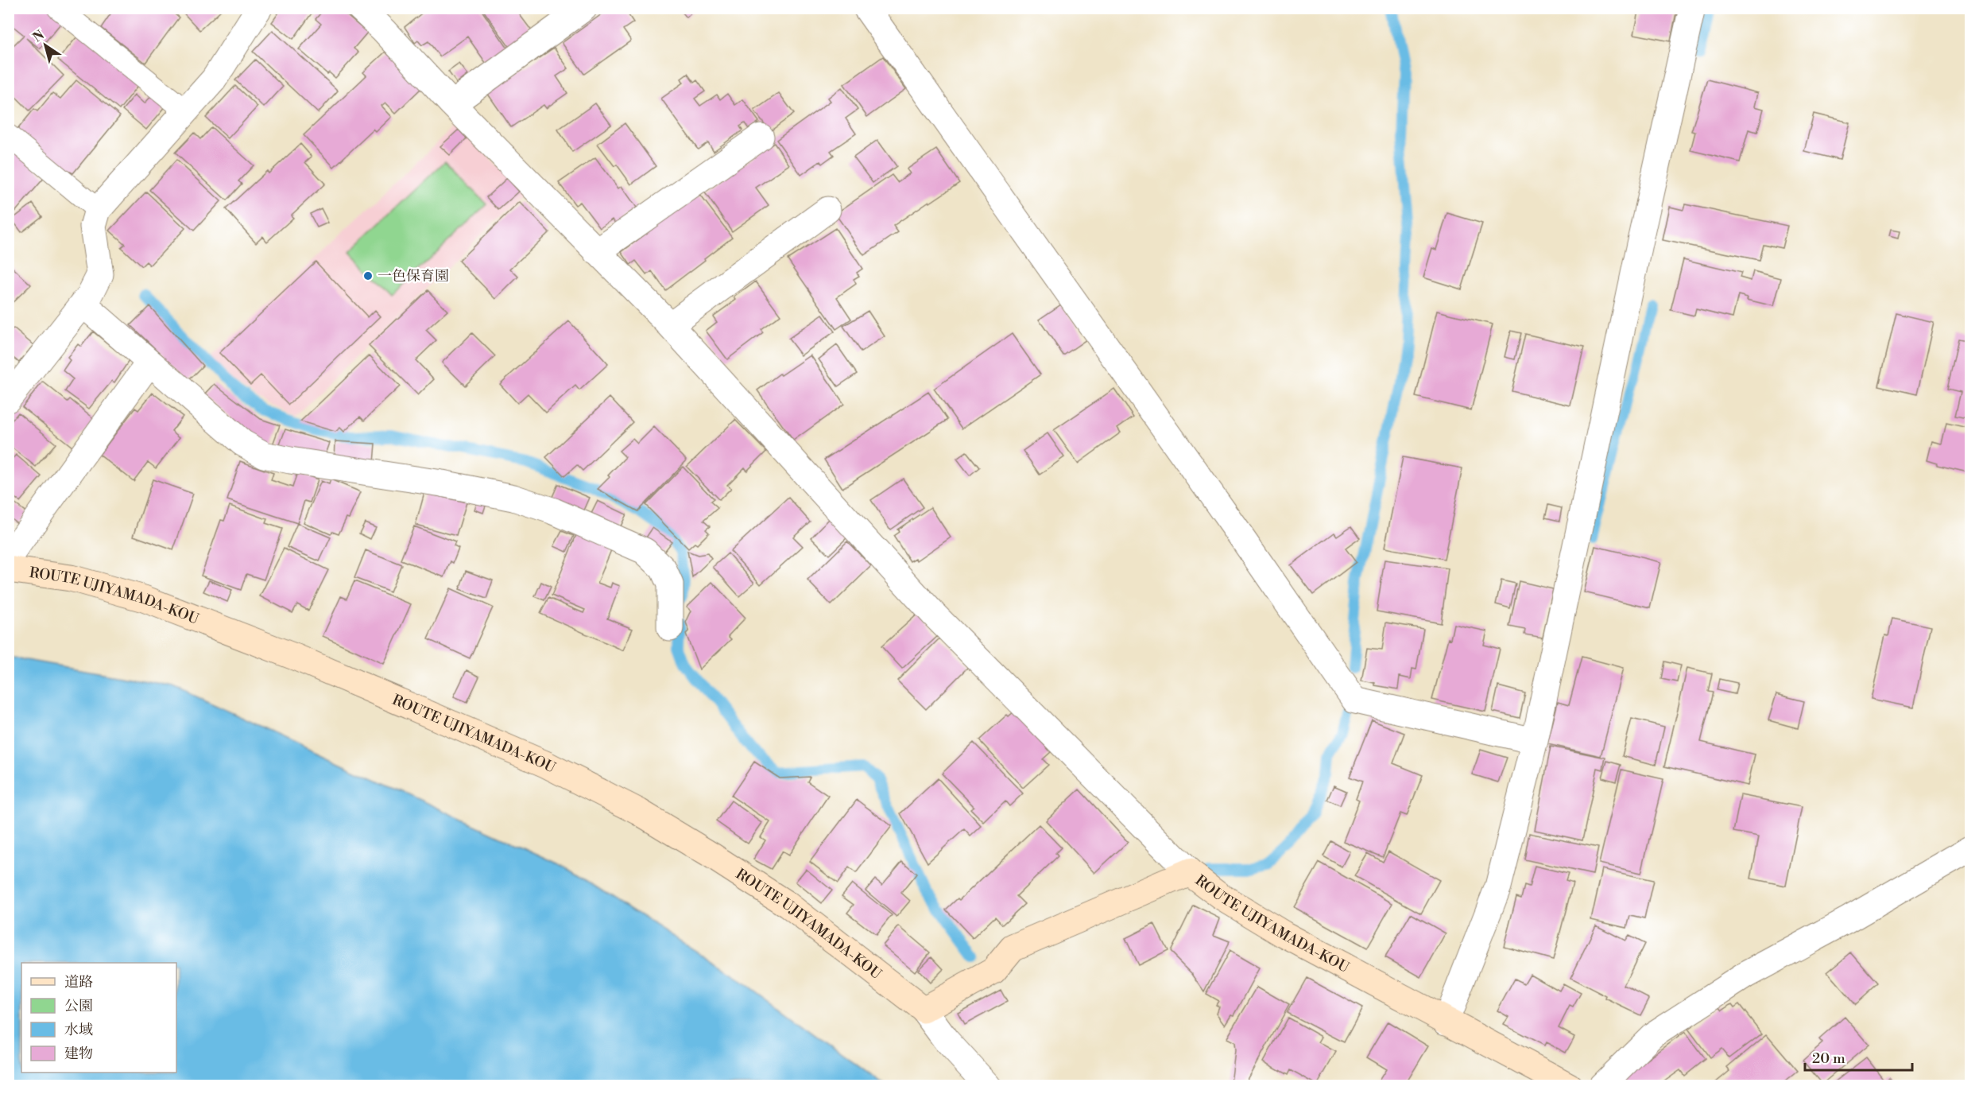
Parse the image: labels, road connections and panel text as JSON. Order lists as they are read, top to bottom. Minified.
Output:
{"streets":{"main road":["ROUTE UJIYAMADA-KOU"]},"places":["一色保育園"],"legend":["道路","公園","水域","建物"],"scale_bar":"20 m","north":"top left"}
